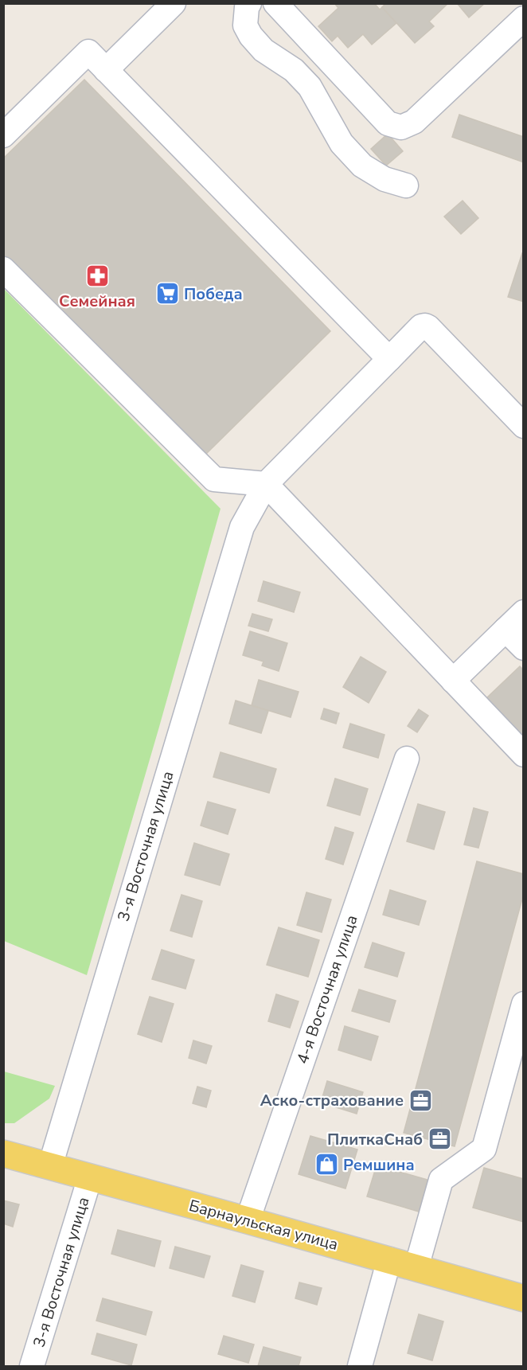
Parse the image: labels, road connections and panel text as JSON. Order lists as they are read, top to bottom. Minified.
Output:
{"streets":{"main road":["Барнаульская улица"],"street":["3-я Восточная улица","4-я Восточная улица"]},"crossings":[["3-я Восточная улица","Барнаульская улица"],["4-я Восточная улица","Барнаульская улица"]],"places":{"pharmacy":["Семейная"],"supermarket":["Победа"],"office":["Аско-страхование","ПлиткаСнаб"],"shop":["Ремшина"]}}
